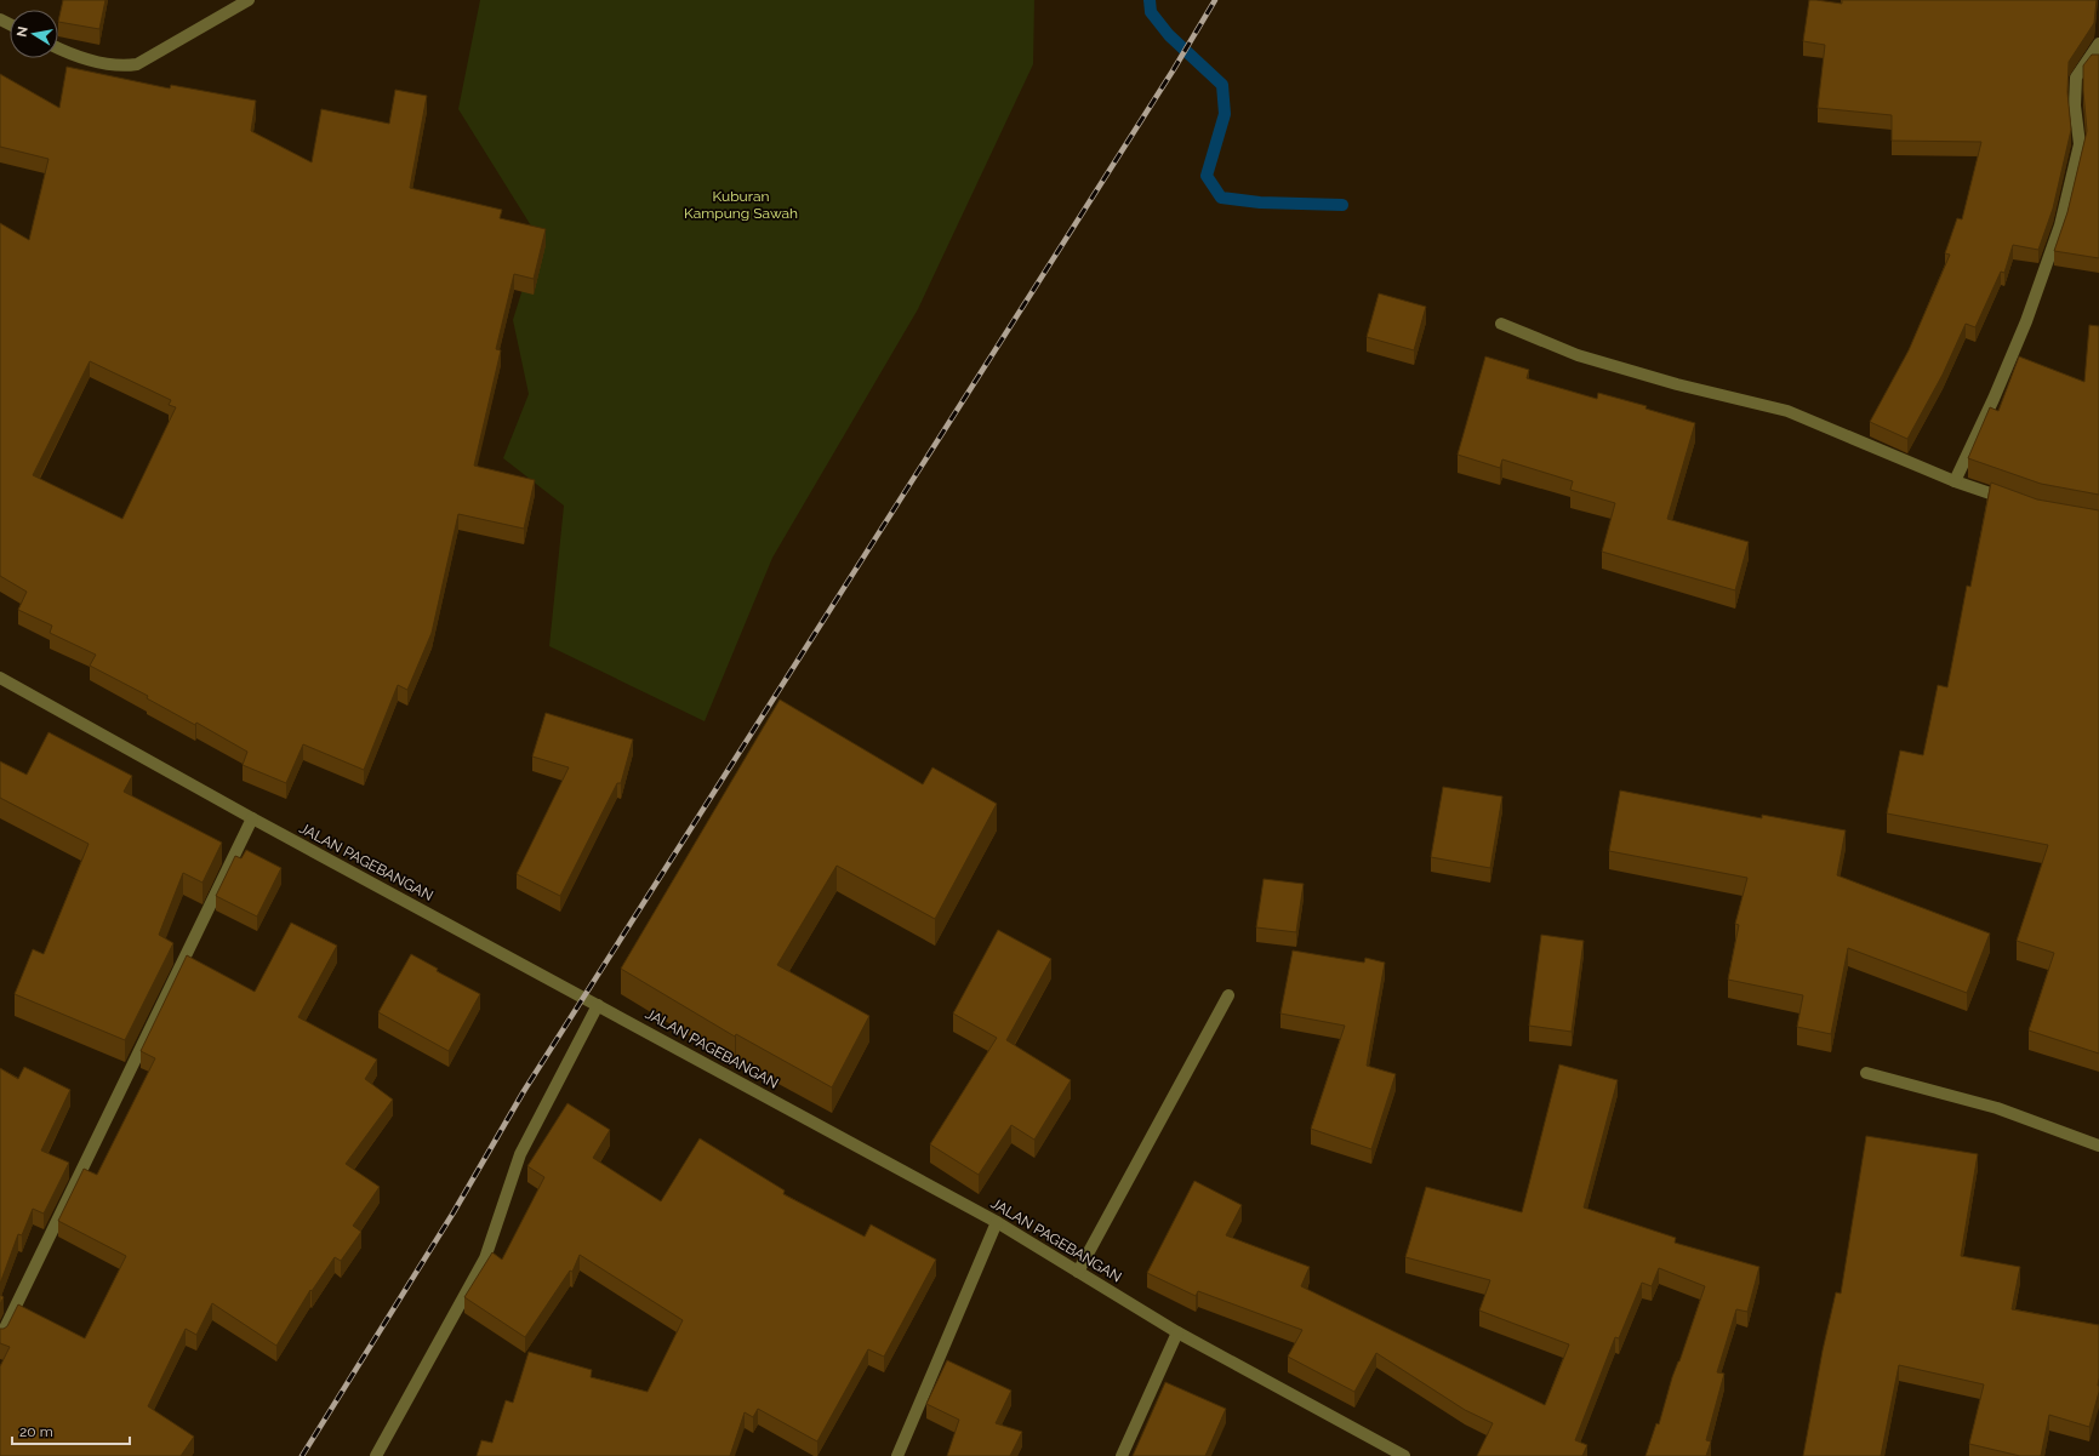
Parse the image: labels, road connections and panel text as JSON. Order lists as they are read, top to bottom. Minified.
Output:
{"streets":{"street":["JALAN PAGEBANGAN"]},"parks":["Kuburan Kampung Sawah"],"scale_bar":"20 m","north":"left"}
